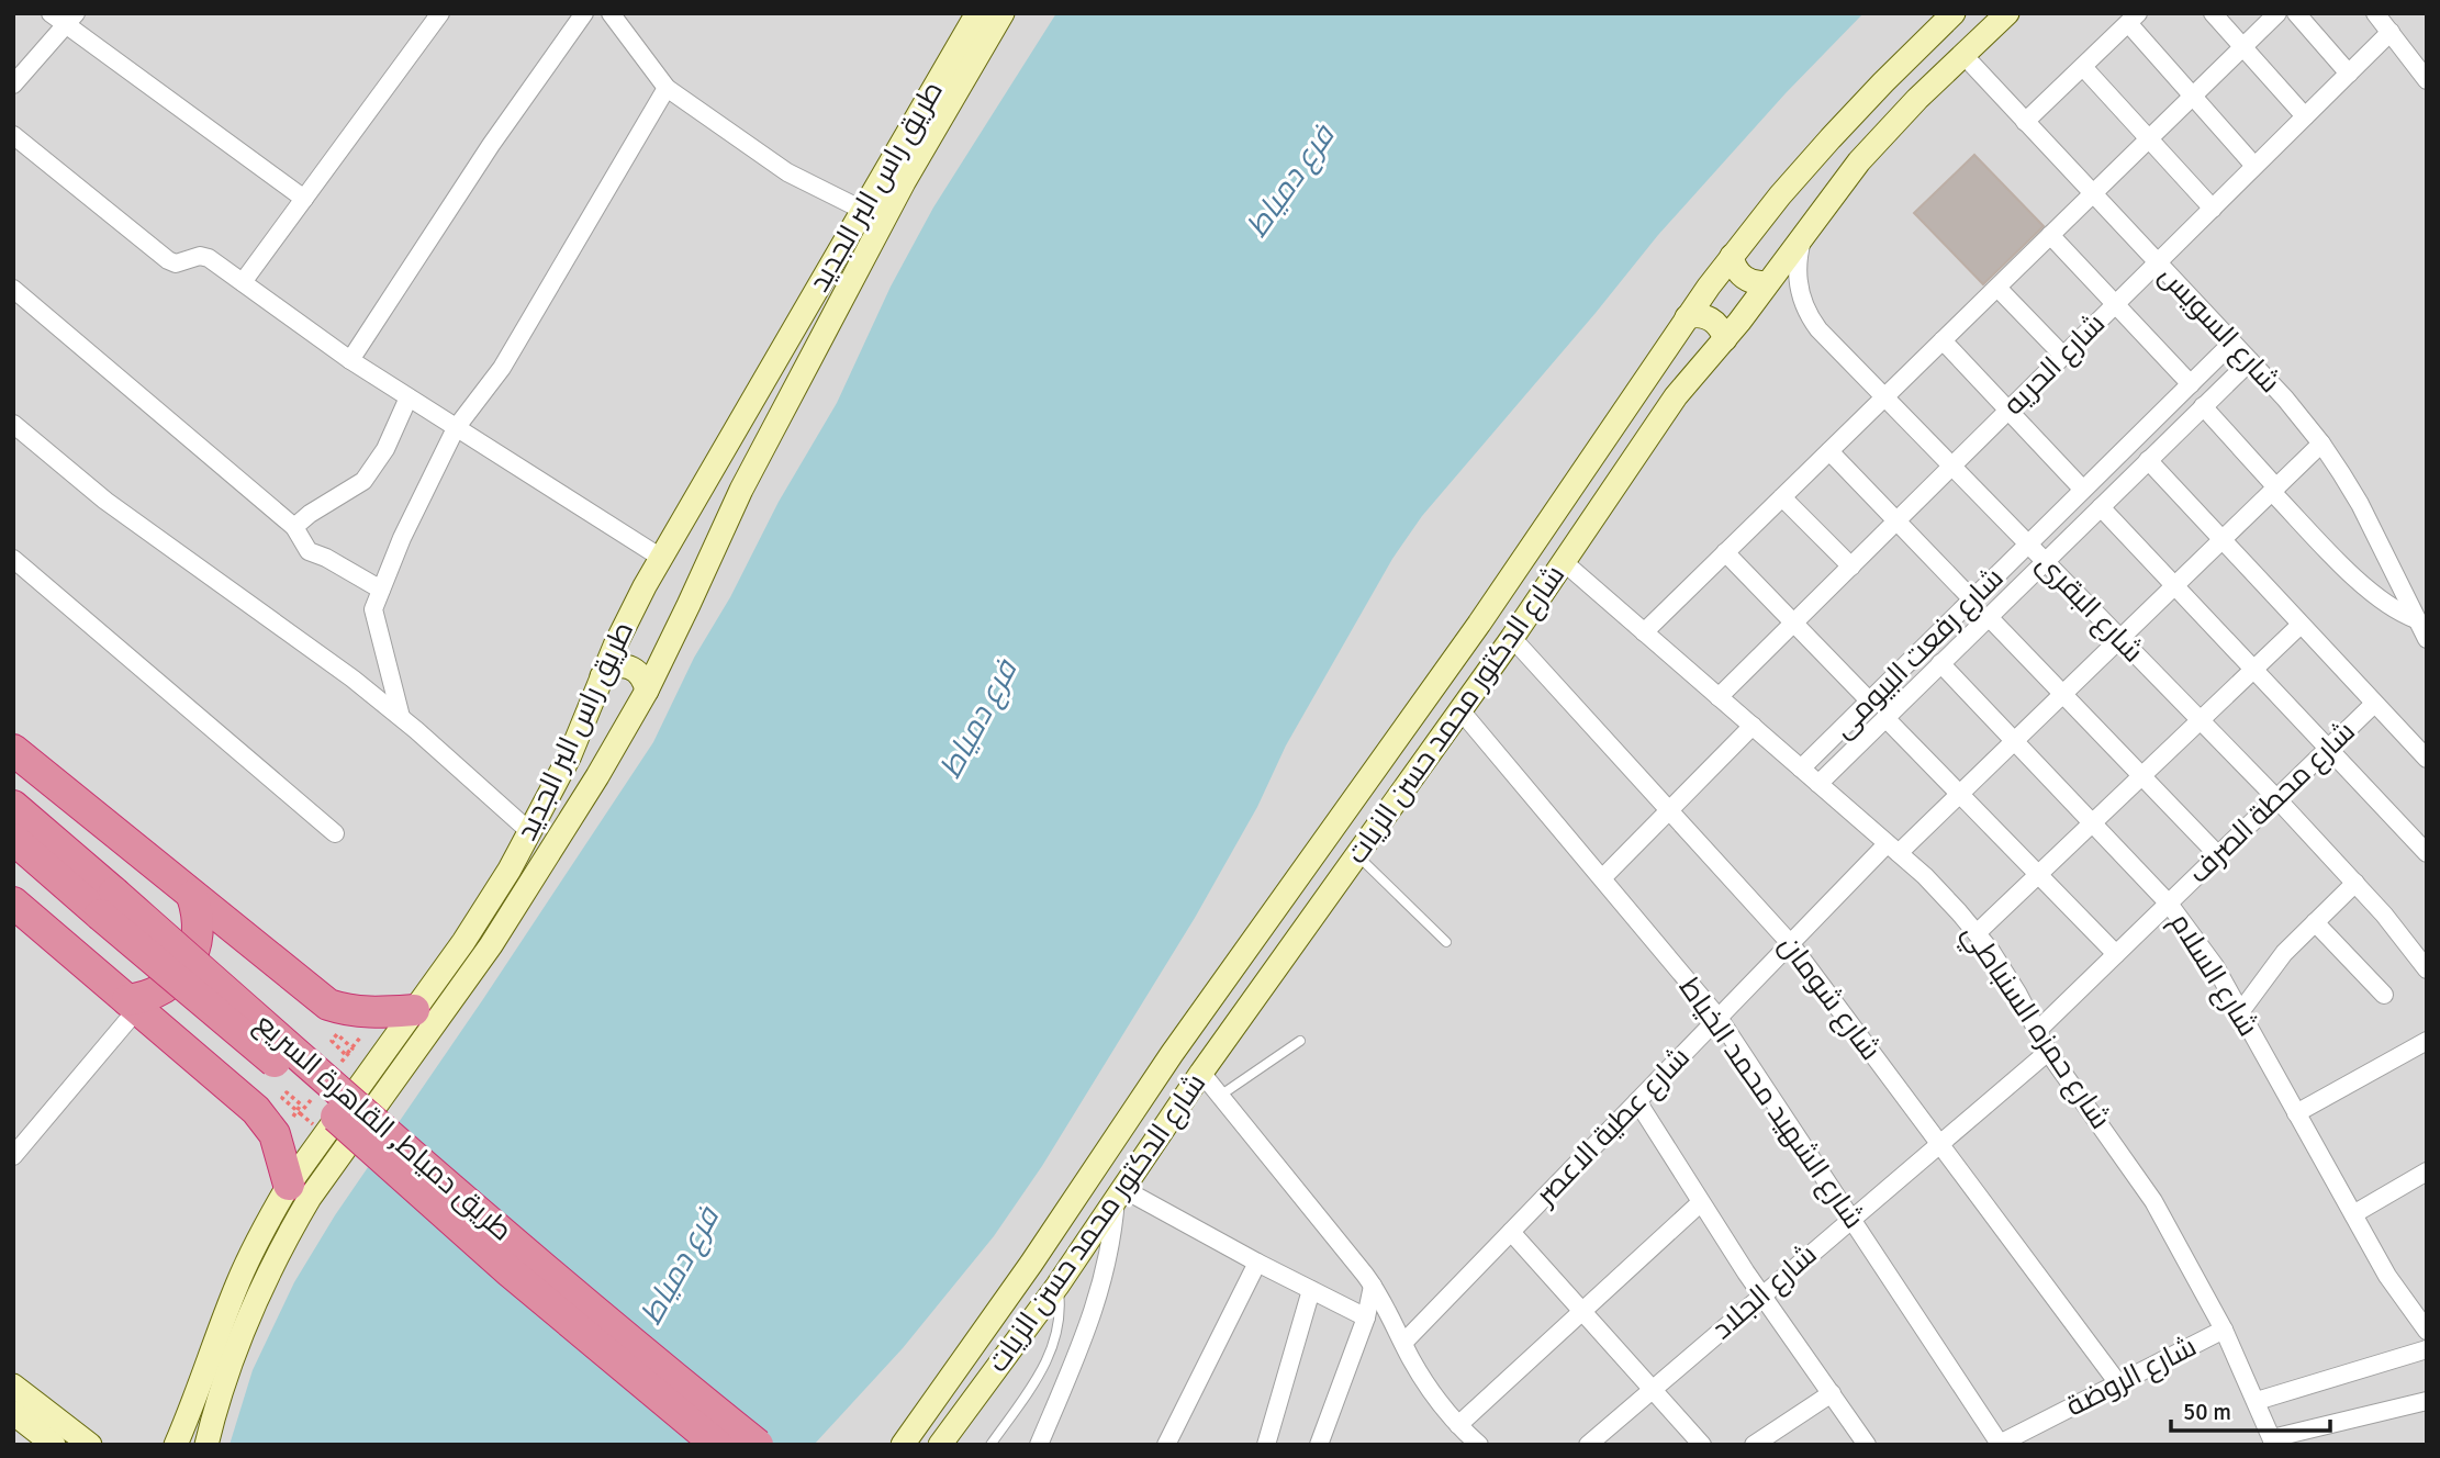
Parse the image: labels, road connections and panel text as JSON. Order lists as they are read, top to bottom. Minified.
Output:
{"streets":{"highway":["طريق دمياط, القاهرة السريع"],"street":["طريق راس البر الجديد","شارع السويس","شارع الحريه","شارع البقرى","شارع رفعت البيومى","شارع الدكتور محمد حسن الزيات","شارع محطة الصرف","شارع السلام","شارع شومان","شارع حمزه السنباطي","شارع الشهيد محمد الخياط","شارع عطية الاعصر","شارع الجلاد","شارع الروضة"]},"crossings":[["شارع السويس","شارع الحريه"],["شارع السويس","شارع رفعت البيومى"],["شارع السويس","شارع الدكتور محمد حسن الزيات"],["شارع السويس","شارع عطية الاعصر"],["شارع الحريه","شارع البقرى"],["شارع الحريه","شارع حمزه السنباطي"],["شارع البقرى","شارع رفعت البيومى"],["شارع البقرى","شارع الدكتور محمد حسن الزيات"],["شارع البقرى","شارع محطة الصرف"],["شارع البقرى","شارع عطية الاعصر"],["شارع رفعت البيومى","شارع السلام"],["شارع رفعت البيومى","شارع حمزه السنباطي"],["شارع الدكتور محمد حسن الزيات","شارع شومان"],["شارع الدكتور محمد حسن الزيات","شارع حمزه السنباطي"],["شارع الدكتور محمد حسن الزيات","شارع الشهيد محمد الخياط"],["شارع محطة الصرف","شارع السلام"],["شارع محطة الصرف","شارع حمزه السنباطي"],["شارع السلام","شارع عطية الاعصر"],["شارع شومان","شارع عطية الاعصر"],["شارع شومان","شارع الجلاد"],["شارع شومان","شارع الروضة"],["شارع حمزه السنباطي","شارع عطية الاعصر"],["شارع حمزه السنباطي","شارع الجلاد"],["شارع حمزه السنباطي","شارع الروضة"],["شارع الشهيد محمد الخياط","شارع عطية الاعصر"],["شارع الشهيد محمد الخياط","شارع الجلاد"],["شارع الشهيد محمد الخياط","شارع الروضة"]],"water":["فرع دمياط"],"scale_bar":"50 m"}
